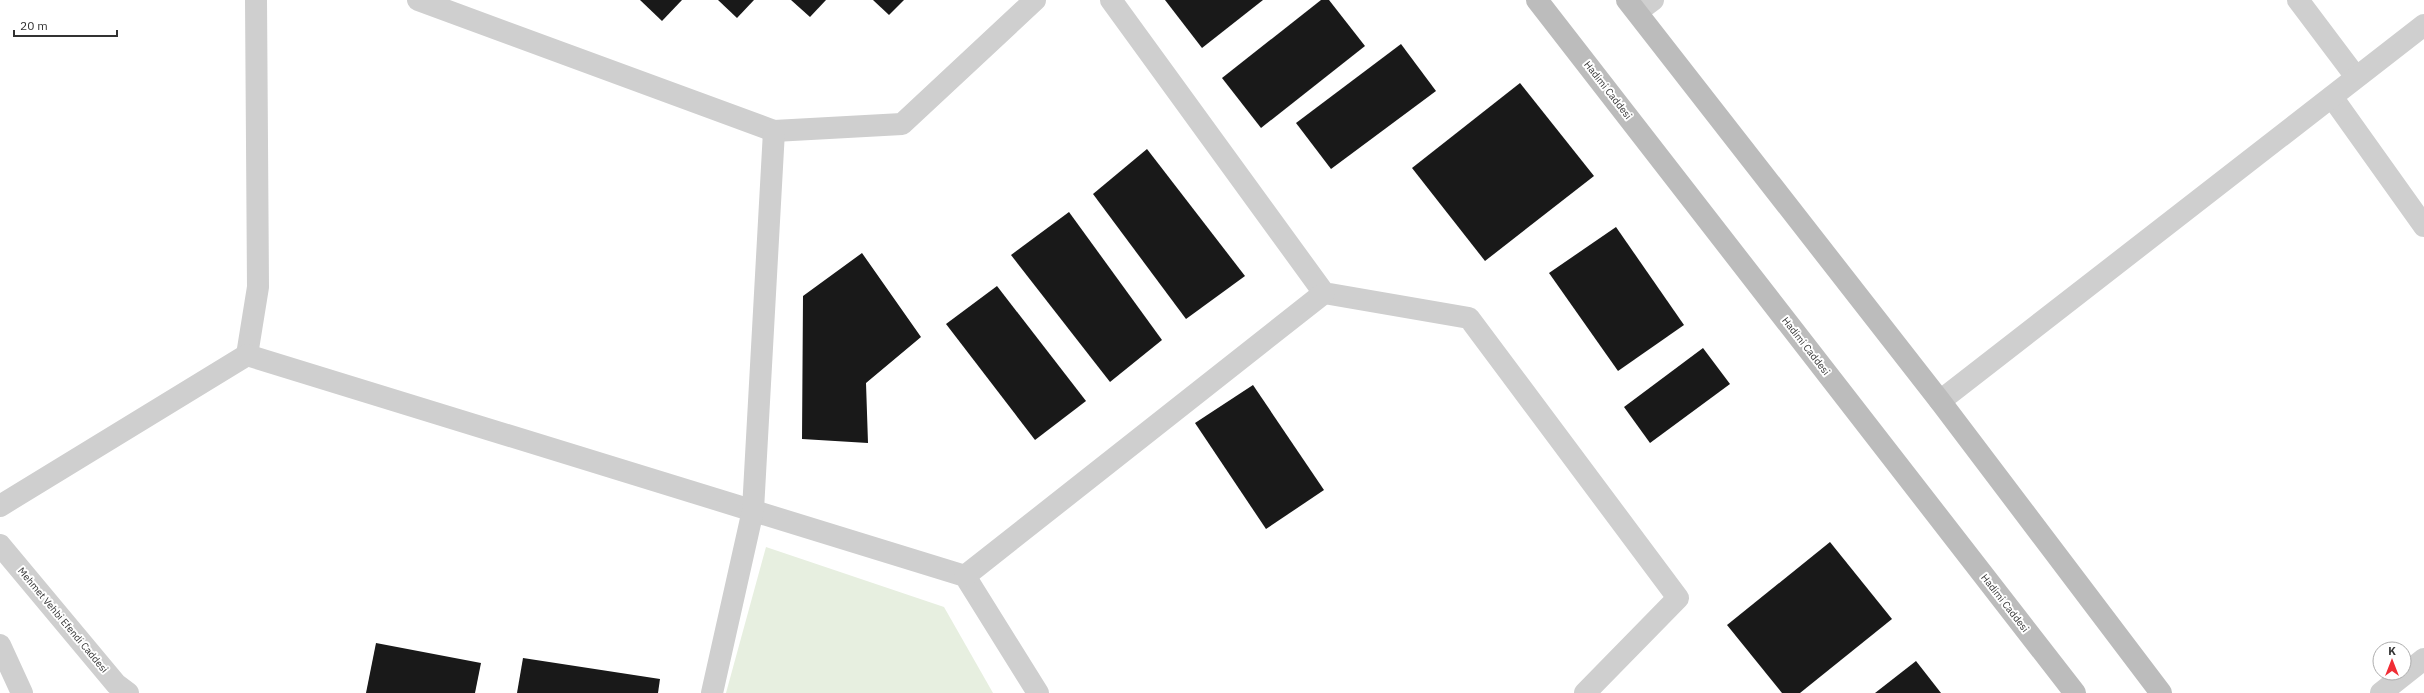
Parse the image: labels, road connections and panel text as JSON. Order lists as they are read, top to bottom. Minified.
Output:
{"streets":{"main road":["Hadimi Caddesi"],"street":["Mehmet Vehbi Efendi Caddesi"]},"scale_bar":"20 m","north":"top"}
